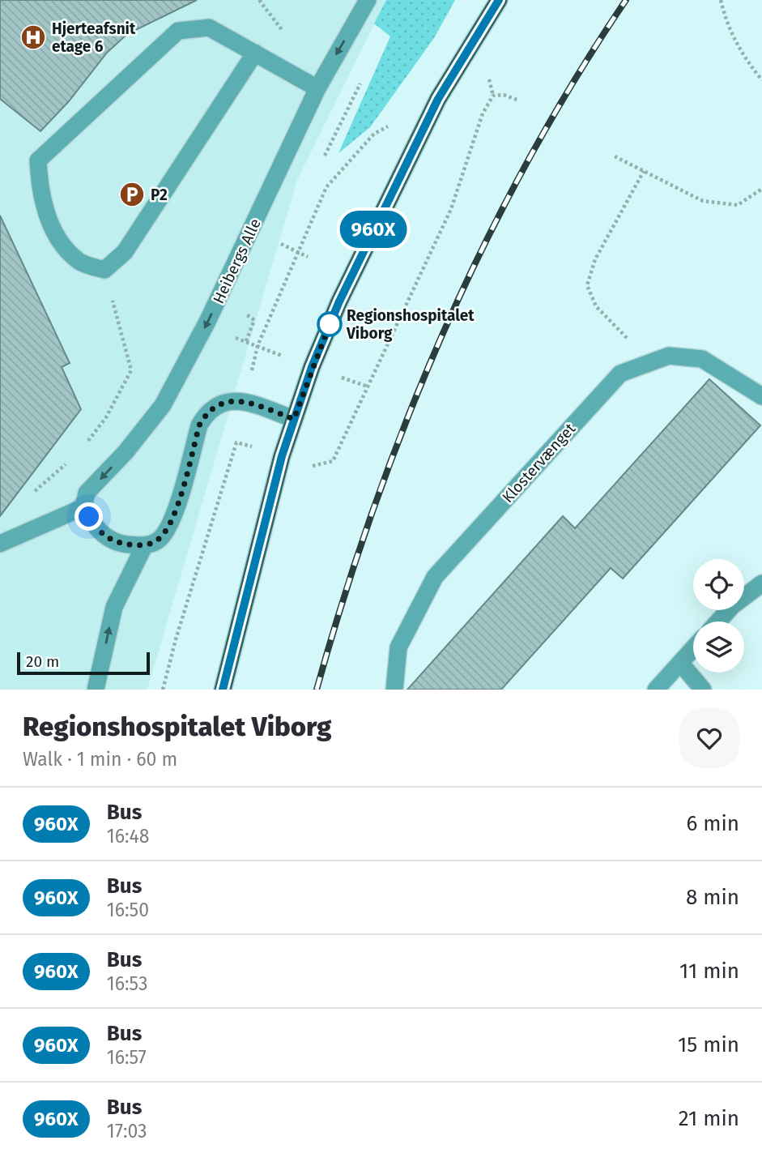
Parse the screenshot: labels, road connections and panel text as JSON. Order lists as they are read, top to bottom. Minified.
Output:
{"streets":{"street":["Heibergs Alle","Klostervænget"]},"places":{"hospital":["Hjerteafsnit etage 6"],"parking":["P2"],"other":["Regionshospitalet Viborg"]},"lines":["bus line 960X"],"scale_bar":"20 m","page":{"on_map":"960X","scale":"20 m","heading":["Regionshospitalet Viborg","Walk · 1 min · 60 m"],"list":[{"mark":"960X","name":"Bus","note":"16:48","value":"6 min"},{"mark":"960X","name":"Bus","note":"16:50","value":"8 min"},{"mark":"960X","name":"Bus","note":"16:53","value":"11 min"},{"mark":"960X","name":"Bus","note":"16:57","value":"15 min"},{"mark":"960X","name":"Bus","note":"17:03","value":"21 min"}]}}
